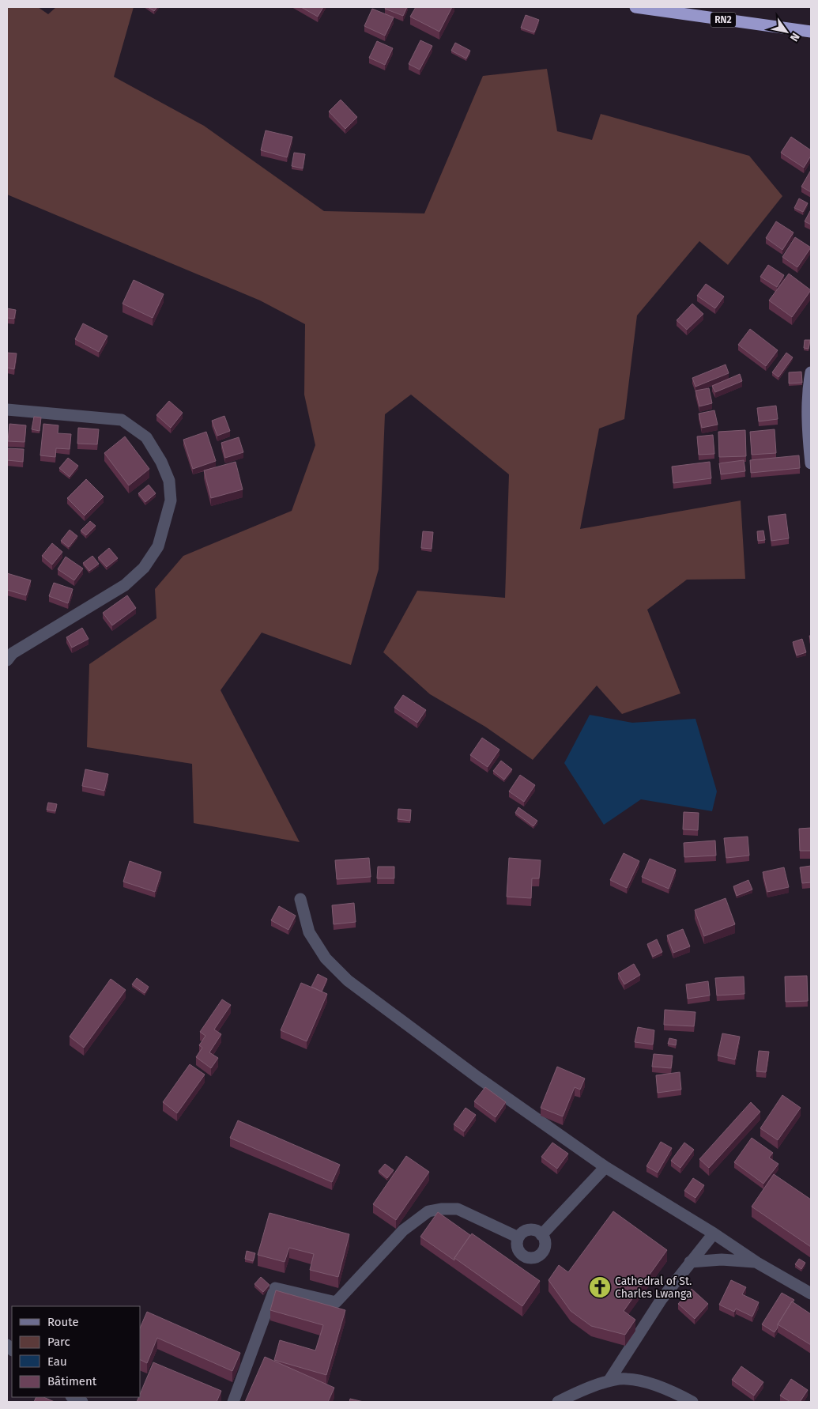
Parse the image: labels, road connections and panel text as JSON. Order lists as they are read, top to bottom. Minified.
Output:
{"streets":{"highway":["RN2"]},"places":{"church":["Cathedral of St. Charles Lwanga"]},"legend":["Route","Parc","Eau","Bâtiment"],"north":"bottom right"}
